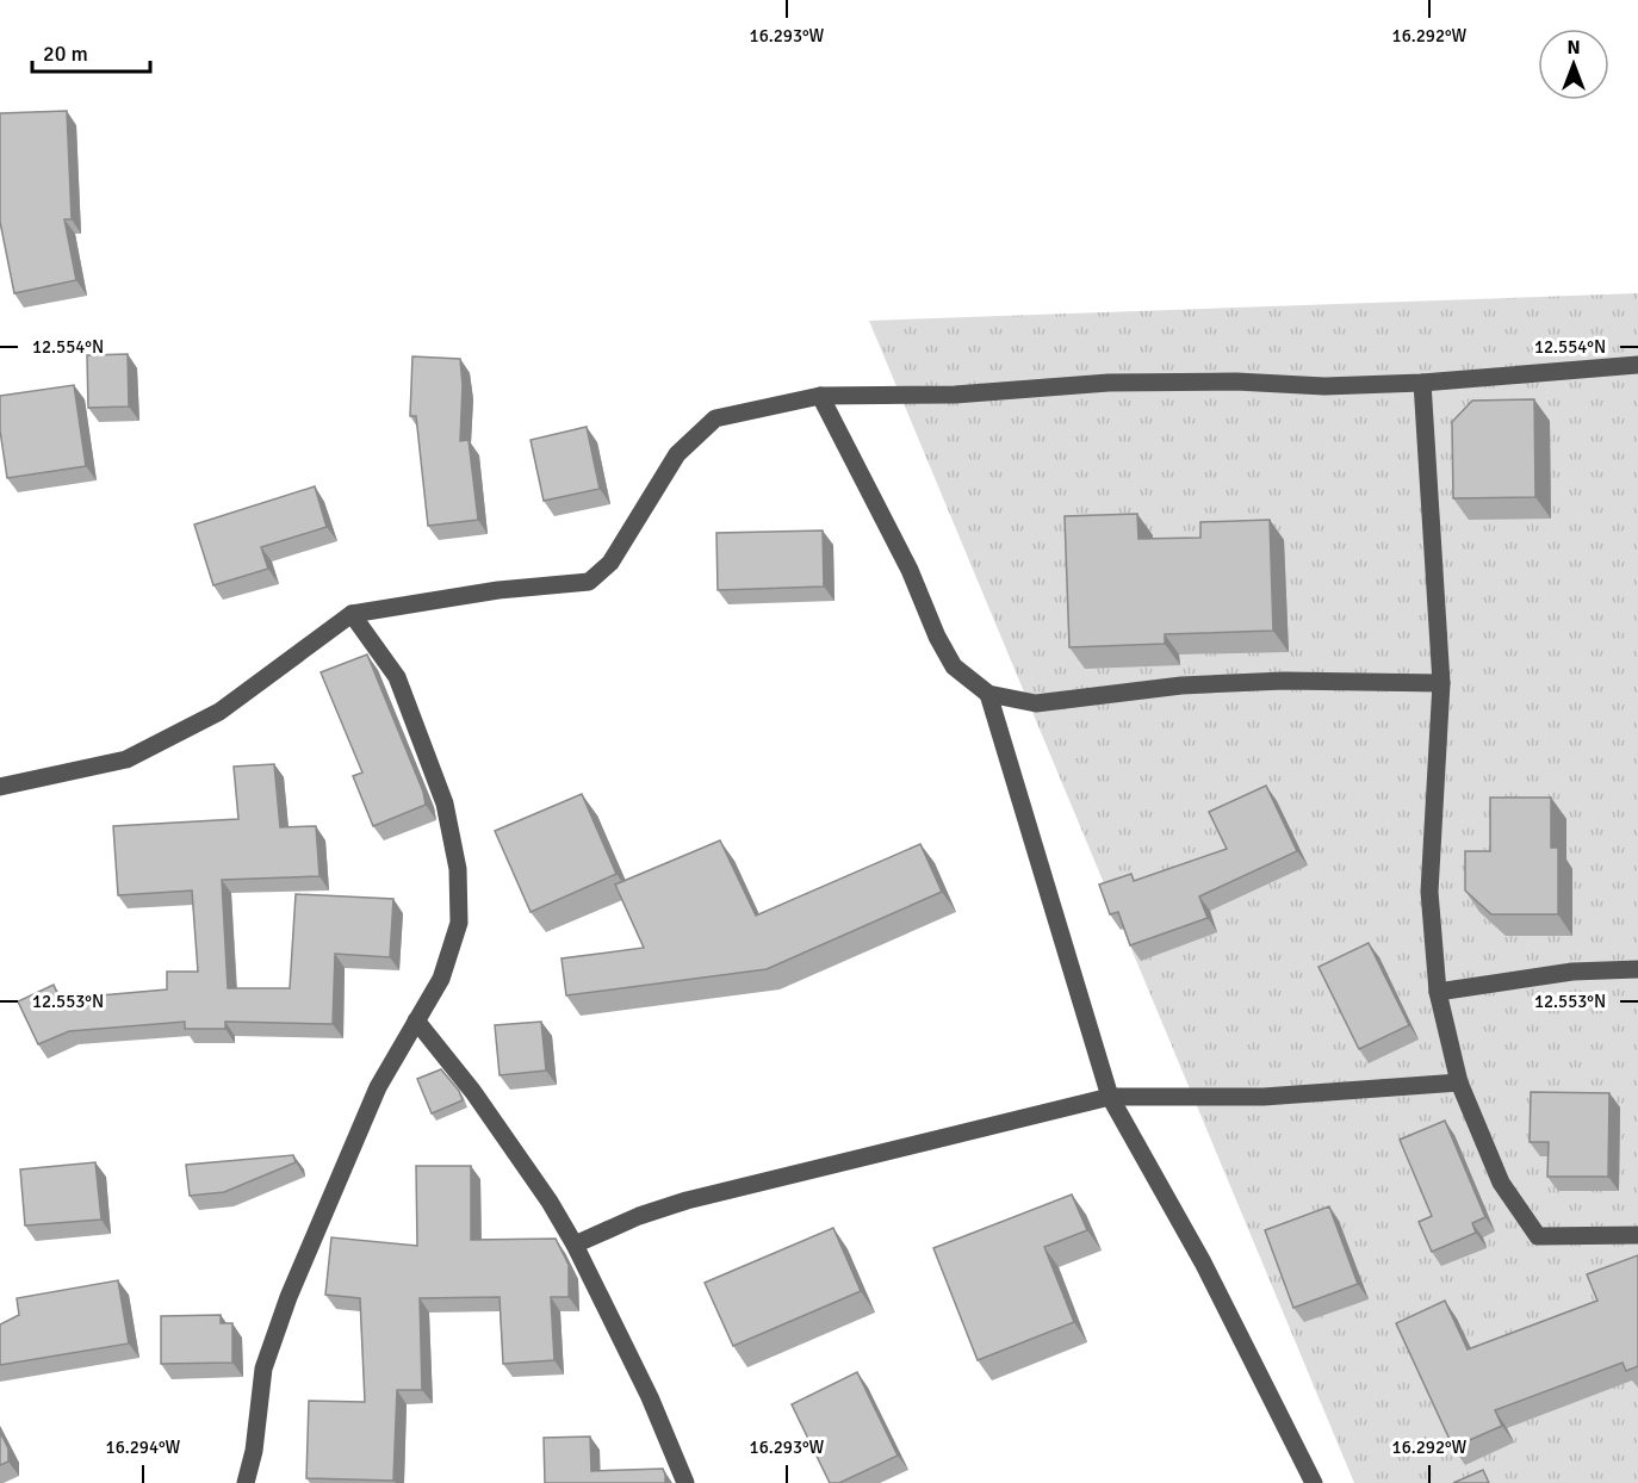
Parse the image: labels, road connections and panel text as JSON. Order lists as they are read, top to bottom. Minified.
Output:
{"scale_bar":"20 m","north":"top","coordinates":["16.293°W","16.292°W","12.554°N","12.553°N","16.294°W"]}
